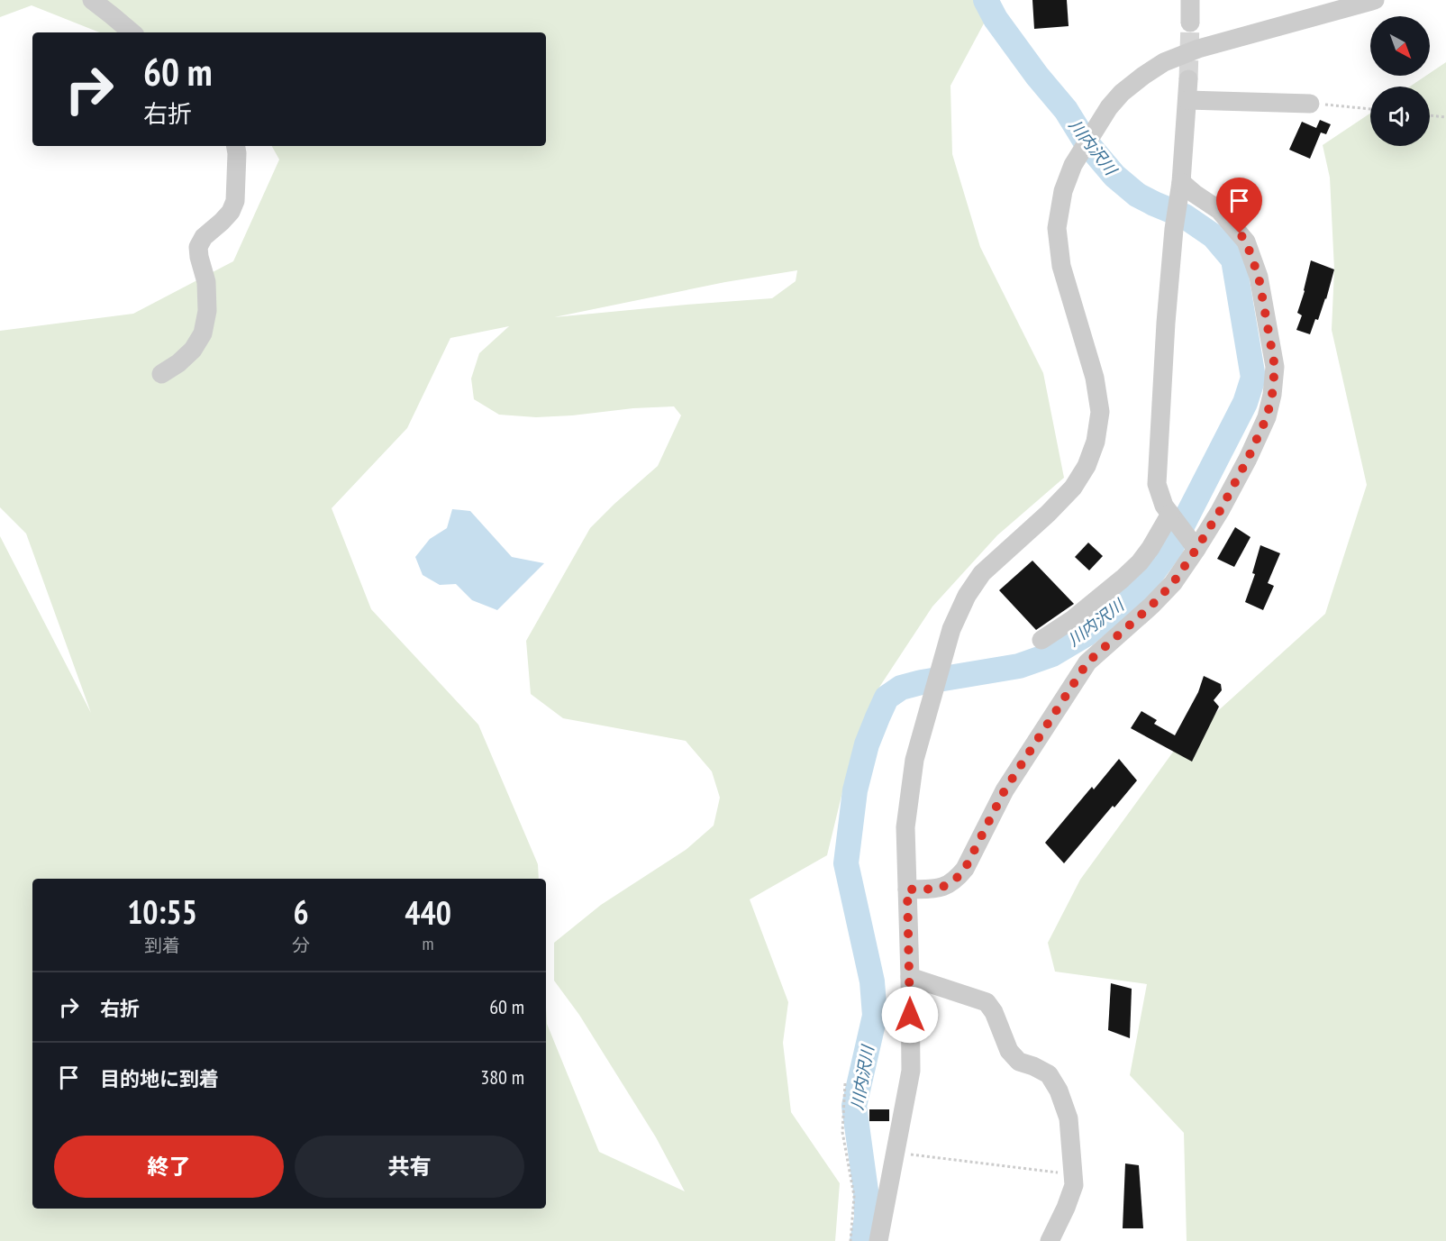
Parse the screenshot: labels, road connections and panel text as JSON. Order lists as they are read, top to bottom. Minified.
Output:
{"water":["川内沢川"],"north":"bottom right","page":{"turn":["60 m","右折"],"eta":["10:55","到着","6","分","440","m"],"list":[{"name":"右折","value":"60 m"},{"name":"目的地に到着","value":"380 m"}],"buttons":["終了","共有"]}}
